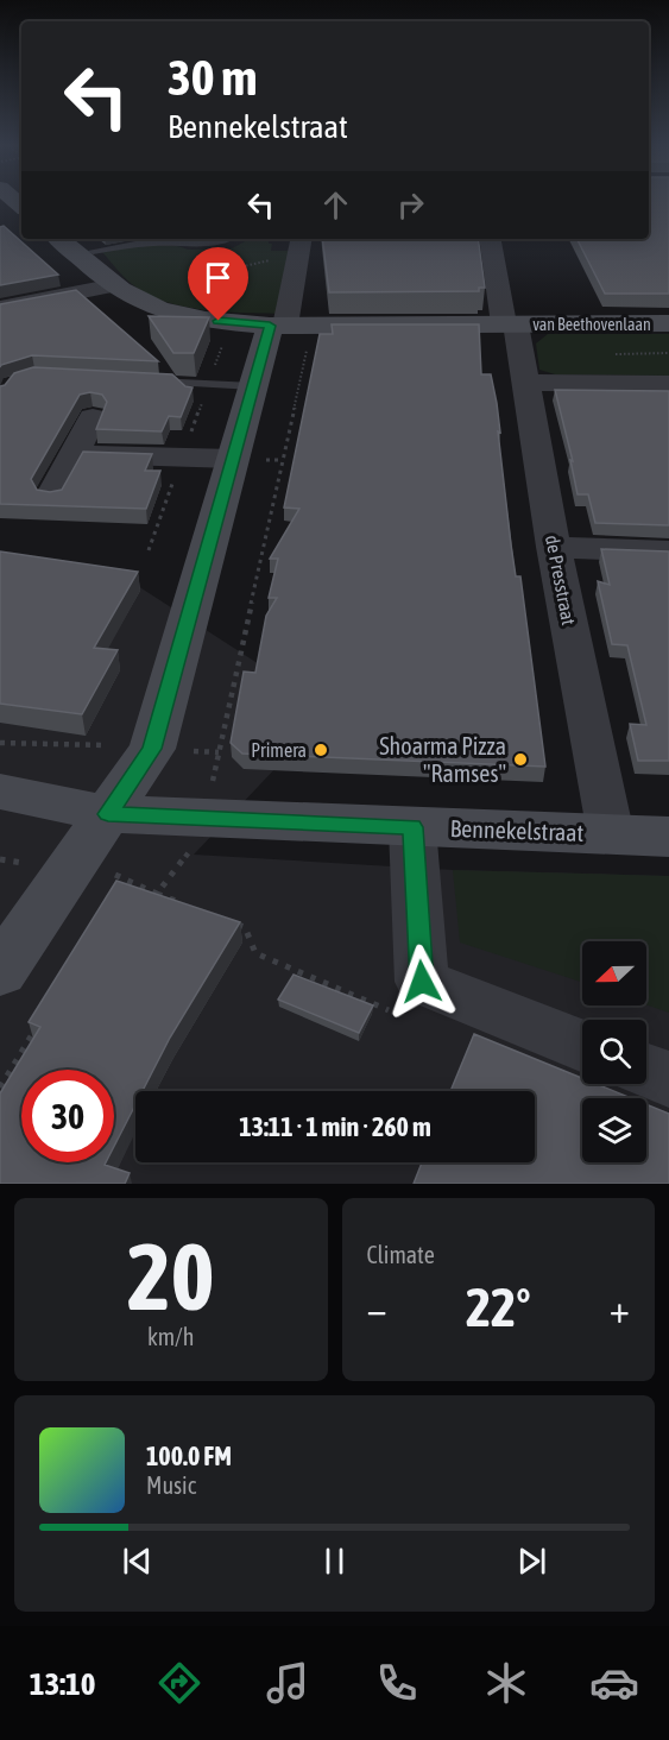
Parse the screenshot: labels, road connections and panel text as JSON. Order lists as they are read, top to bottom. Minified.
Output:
{"streets":{"street":["van Beethovenlaan","de Presstraat","Bennekelstraat"]},"crossings":[["van Beethovenlaan","de Presstraat"],["de Presstraat","Bennekelstraat"]],"places":["Primera","Shoarma Pizza \"Ramses\""],"north":"left","page":{"turn":["30 m","Bennekelstraat"],"limit":"30","trip":"13:11 · 1 min · 260 m","tile":[["20","km/h"],"Climate"],"heat":["−","22°","+"],"song":["100.0 FM","Music"],"tabs":"13:10"}}
